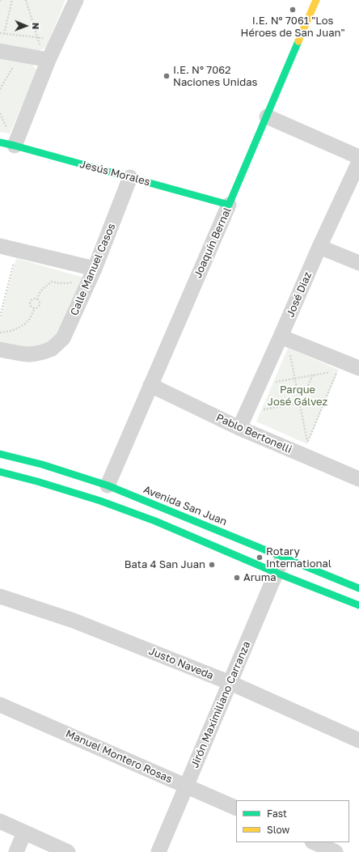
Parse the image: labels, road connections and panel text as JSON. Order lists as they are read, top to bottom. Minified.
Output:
{"streets":{"main road":["Jesús Morales","Joaquín Bernal","Avenida San Juan"],"street":["Calle Manuel Casos","José Diaz","Pablo Bertonelli","Justo Naveda","Jirón Maximiliano Carranza","Manuel Montero Rosas"]},"crossings":[["Jesús Morales","Joaquín Bernal"],["Jesús Morales","Calle Manuel Casos"],["Joaquín Bernal","Pablo Bertonelli"],["Joaquín Bernal","Avenida San Juan"],["José Diaz","Pablo Bertonelli"],["Avenida San Juan","Jirón Maximiliano Carranza"],["Justo Naveda","Jirón Maximiliano Carranza"],["Jirón Maximiliano Carranza","Manuel Montero Rosas"]],"parks":["Parque José Gálvez"],"places":["I.E. N° 7061 \"Los Héroes de San Juan\"","I.E. N° 7062 Naciones Unidas","Rotary International","Bata 4 San Juan","Aruma"],"legend":["Fast","Slow"],"north":"right"}
